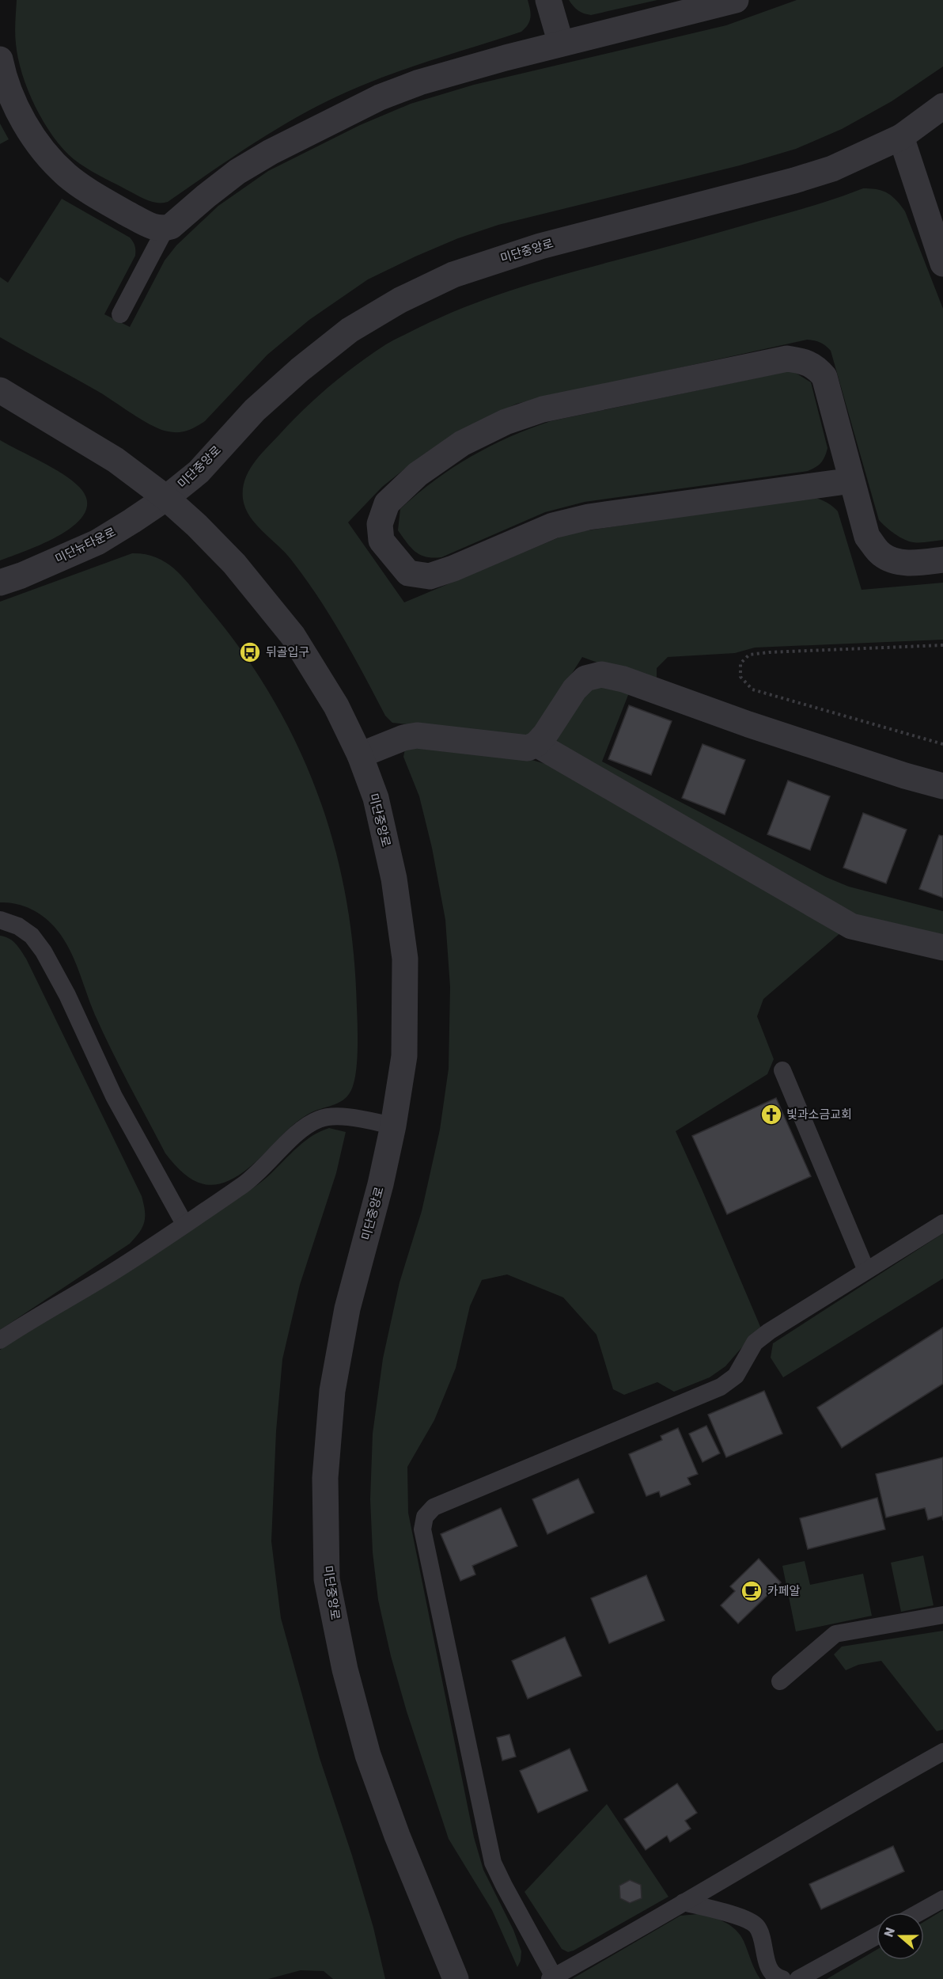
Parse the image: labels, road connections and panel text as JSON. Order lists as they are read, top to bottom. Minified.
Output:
{"streets":{"street":["미단중앙로","미단뉴타운로"]},"crossings":[["미단중앙로","미단뉴타운로"]],"places":{"bus stop":["뒤골입구"],"church":["빛과소금교회"],"cafe":["카페알"]},"north":"left"}
